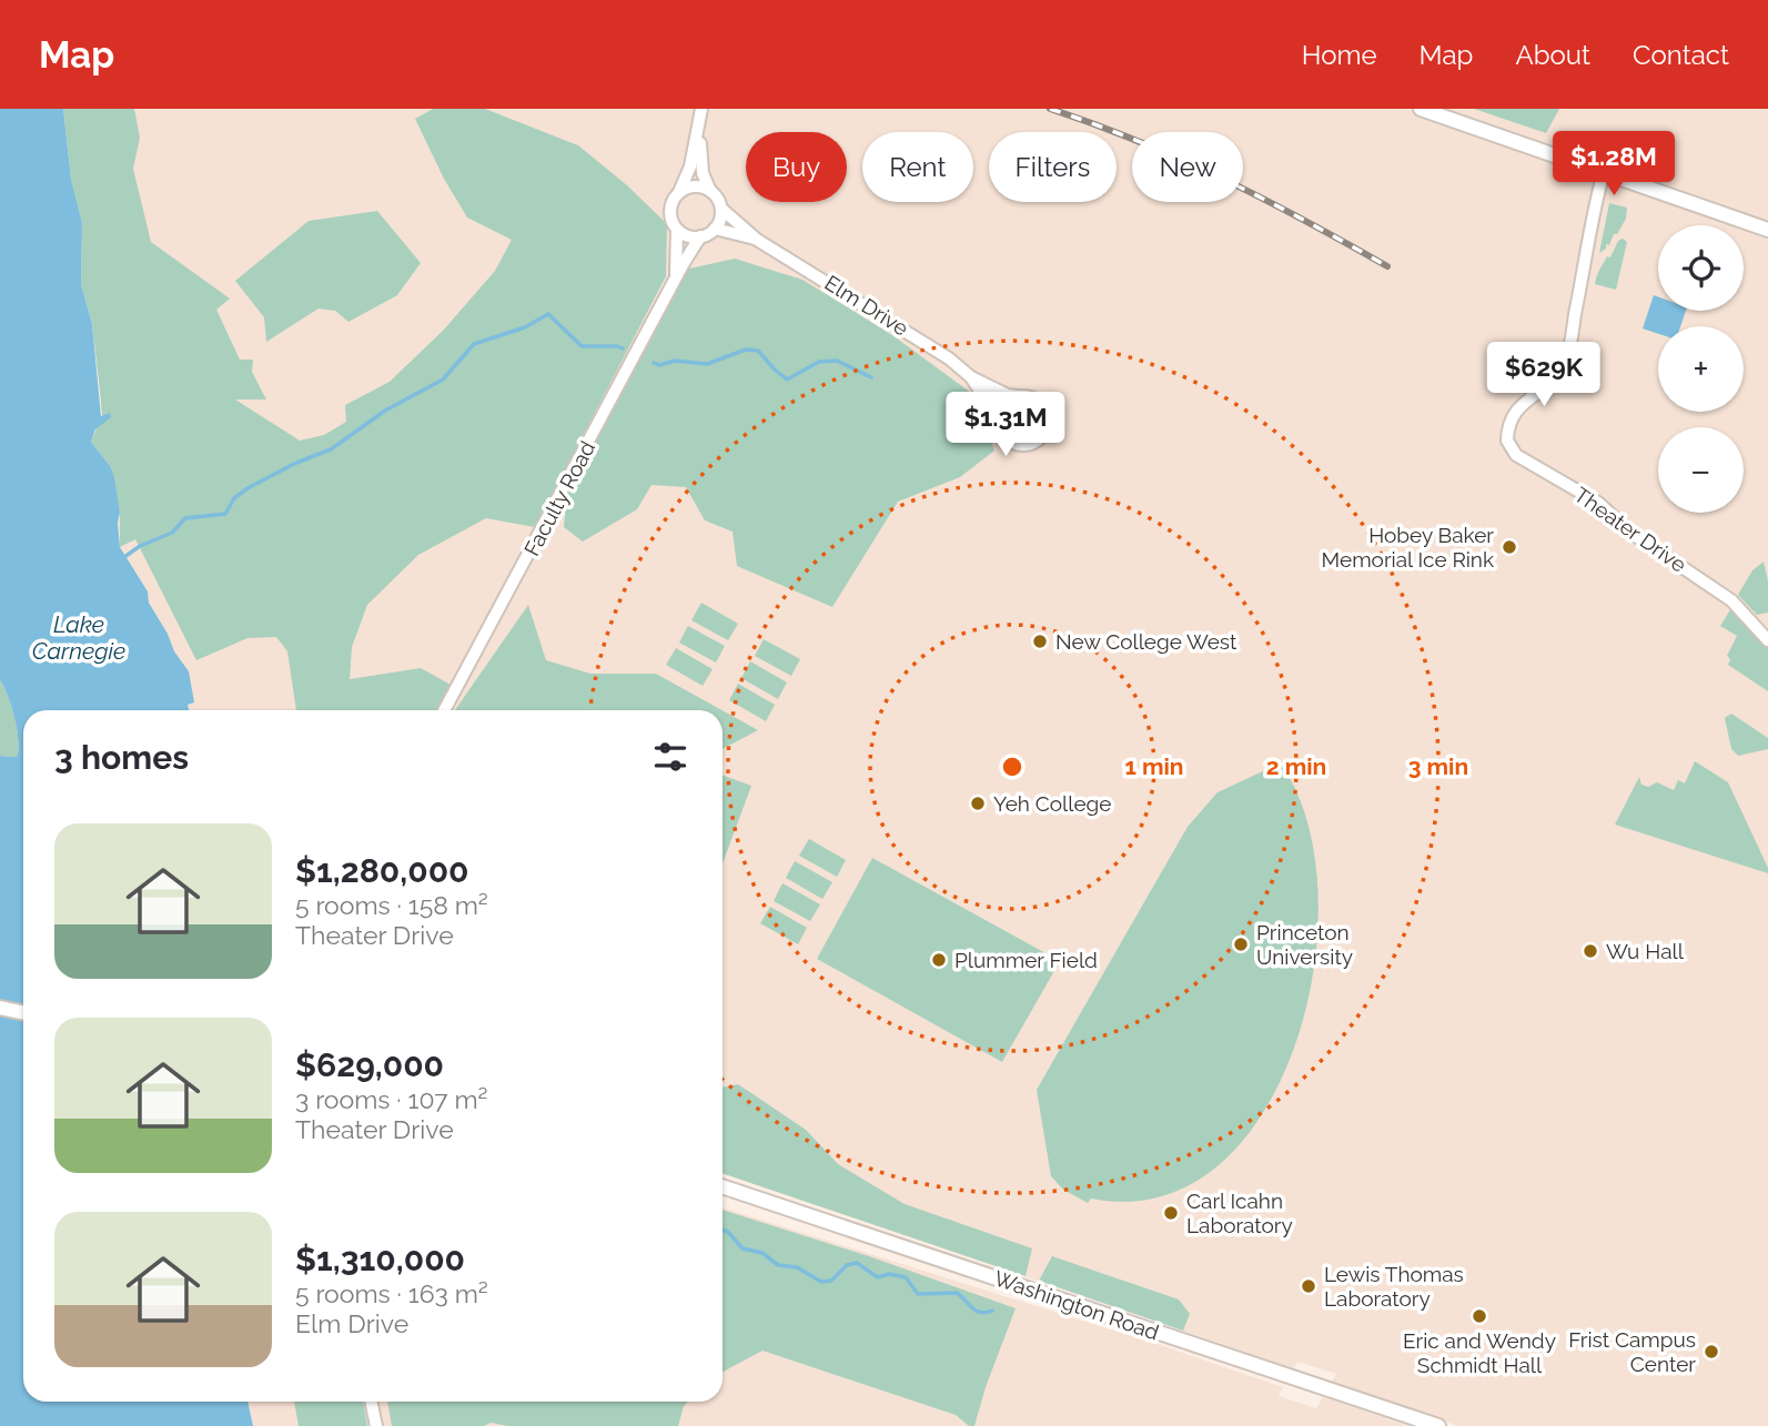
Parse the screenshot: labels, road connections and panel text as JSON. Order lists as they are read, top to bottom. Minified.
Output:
{"streets":{"main road":["Washington Road"],"street":["Elm Drive","Faculty Road","Theater Drive"]},"crossings":[["Elm Drive","Faculty Road"]],"water":["Lake Carnegie"],"places":["Hobey Baker Memorial Ice Rink","New College West","Yeh College","Princeton University","Wu Hall","Plummer Field","Carl Icahn Laboratory","Lewis Thomas Laboratory","Eric and Wendy Schmidt Hall","Frist Campus Center"],"page":{"header":"Map","nav":["Home","Map","About","Contact"],"price":["$1.28M","$629K","$1.31M"],"chip":["Buy","Rent","Filters","New"],"map_buttons":["+","−"],"heading":"3 homes","list":[{"name":"$1,280,000","note":"5 rooms · 158 m² · Theater Drive"},{"name":"$629,000","note":"3 rooms · 107 m² · Theater Drive"},{"name":"$1,310,000","note":"5 rooms · 163 m² · Elm Drive"}]},"rings":["1 min","2 min","3 min"]}
